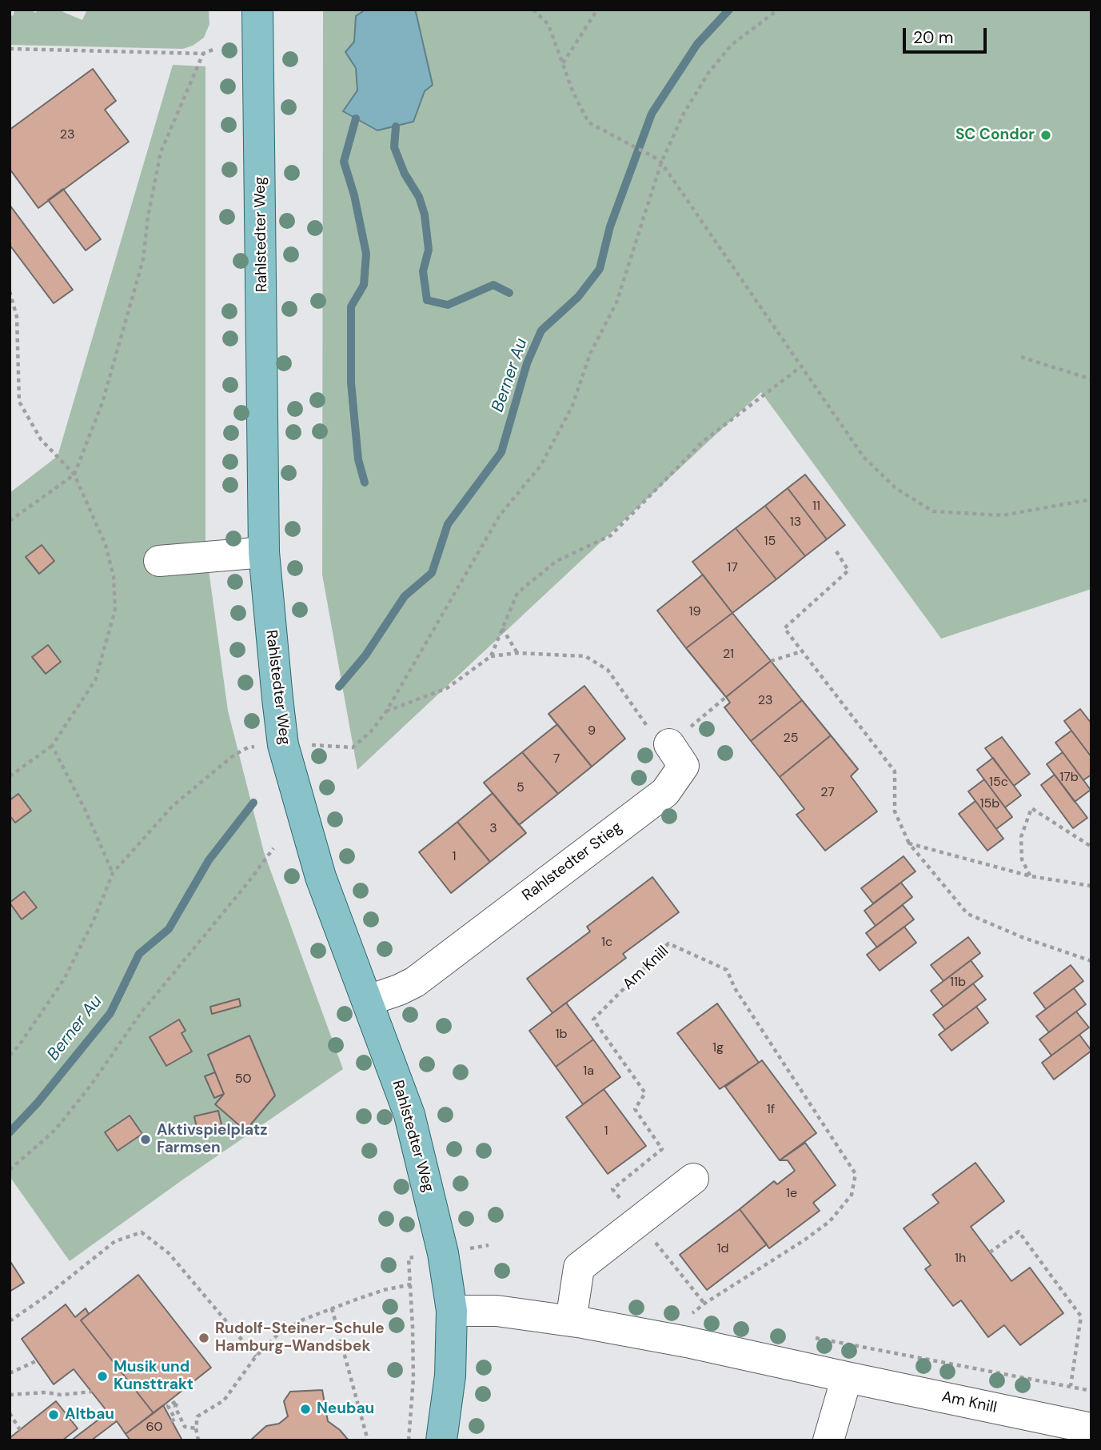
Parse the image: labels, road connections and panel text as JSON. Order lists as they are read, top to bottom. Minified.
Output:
{"streets":{"main road":["Rahlstedter Weg"],"street":["Rahlstedter Stieg","Am Knill"]},"crossings":[["Rahlstedter Weg","Rahlstedter Stieg"],["Rahlstedter Weg","Am Knill"]],"water":["Berner Au"],"places":["SC Condor","Aktivspielplatz Farmsen","Rudolf-Steiner-Schule Hamburg-Wandsbek","Musik und Kunsttrakt","Neubau","Altbau"],"house_numbers":["23","11","13","15","17","19","21","23","9","25","7","17b","15c","5","27","15b","3","1","1c","11b","1b","1g","1a","50","1f","1","1e","1d","1h","60"],"scale_bar":"20 m"}
